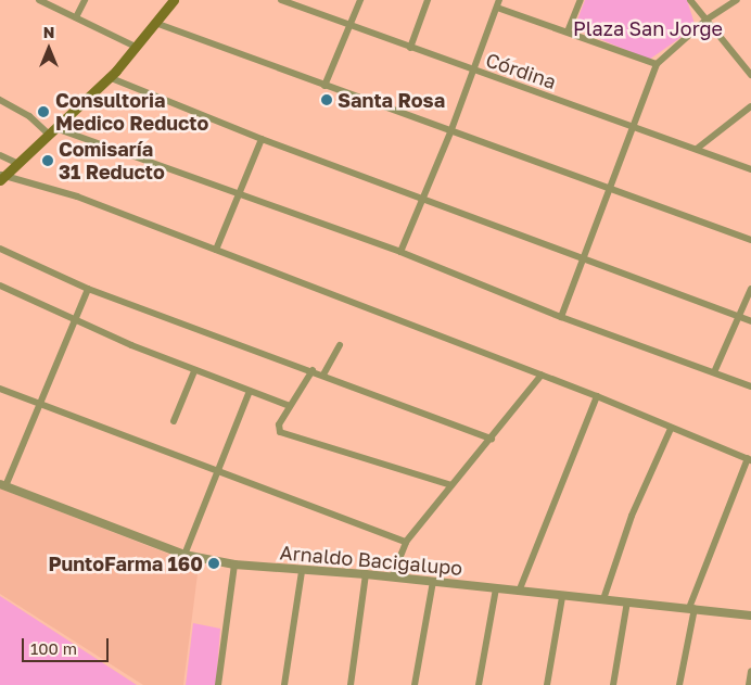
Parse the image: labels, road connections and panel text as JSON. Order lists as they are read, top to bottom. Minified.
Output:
{"streets":{"street":["Córdina","Arnaldo Bacigalupo"]},"parks":["Plaza San Jorge"],"places":["Santa Rosa","Consultoria Medico Reducto","Comisaría 31 Reducto","PuntoFarma 160"],"scale_bar":"100 m","north":"top"}
